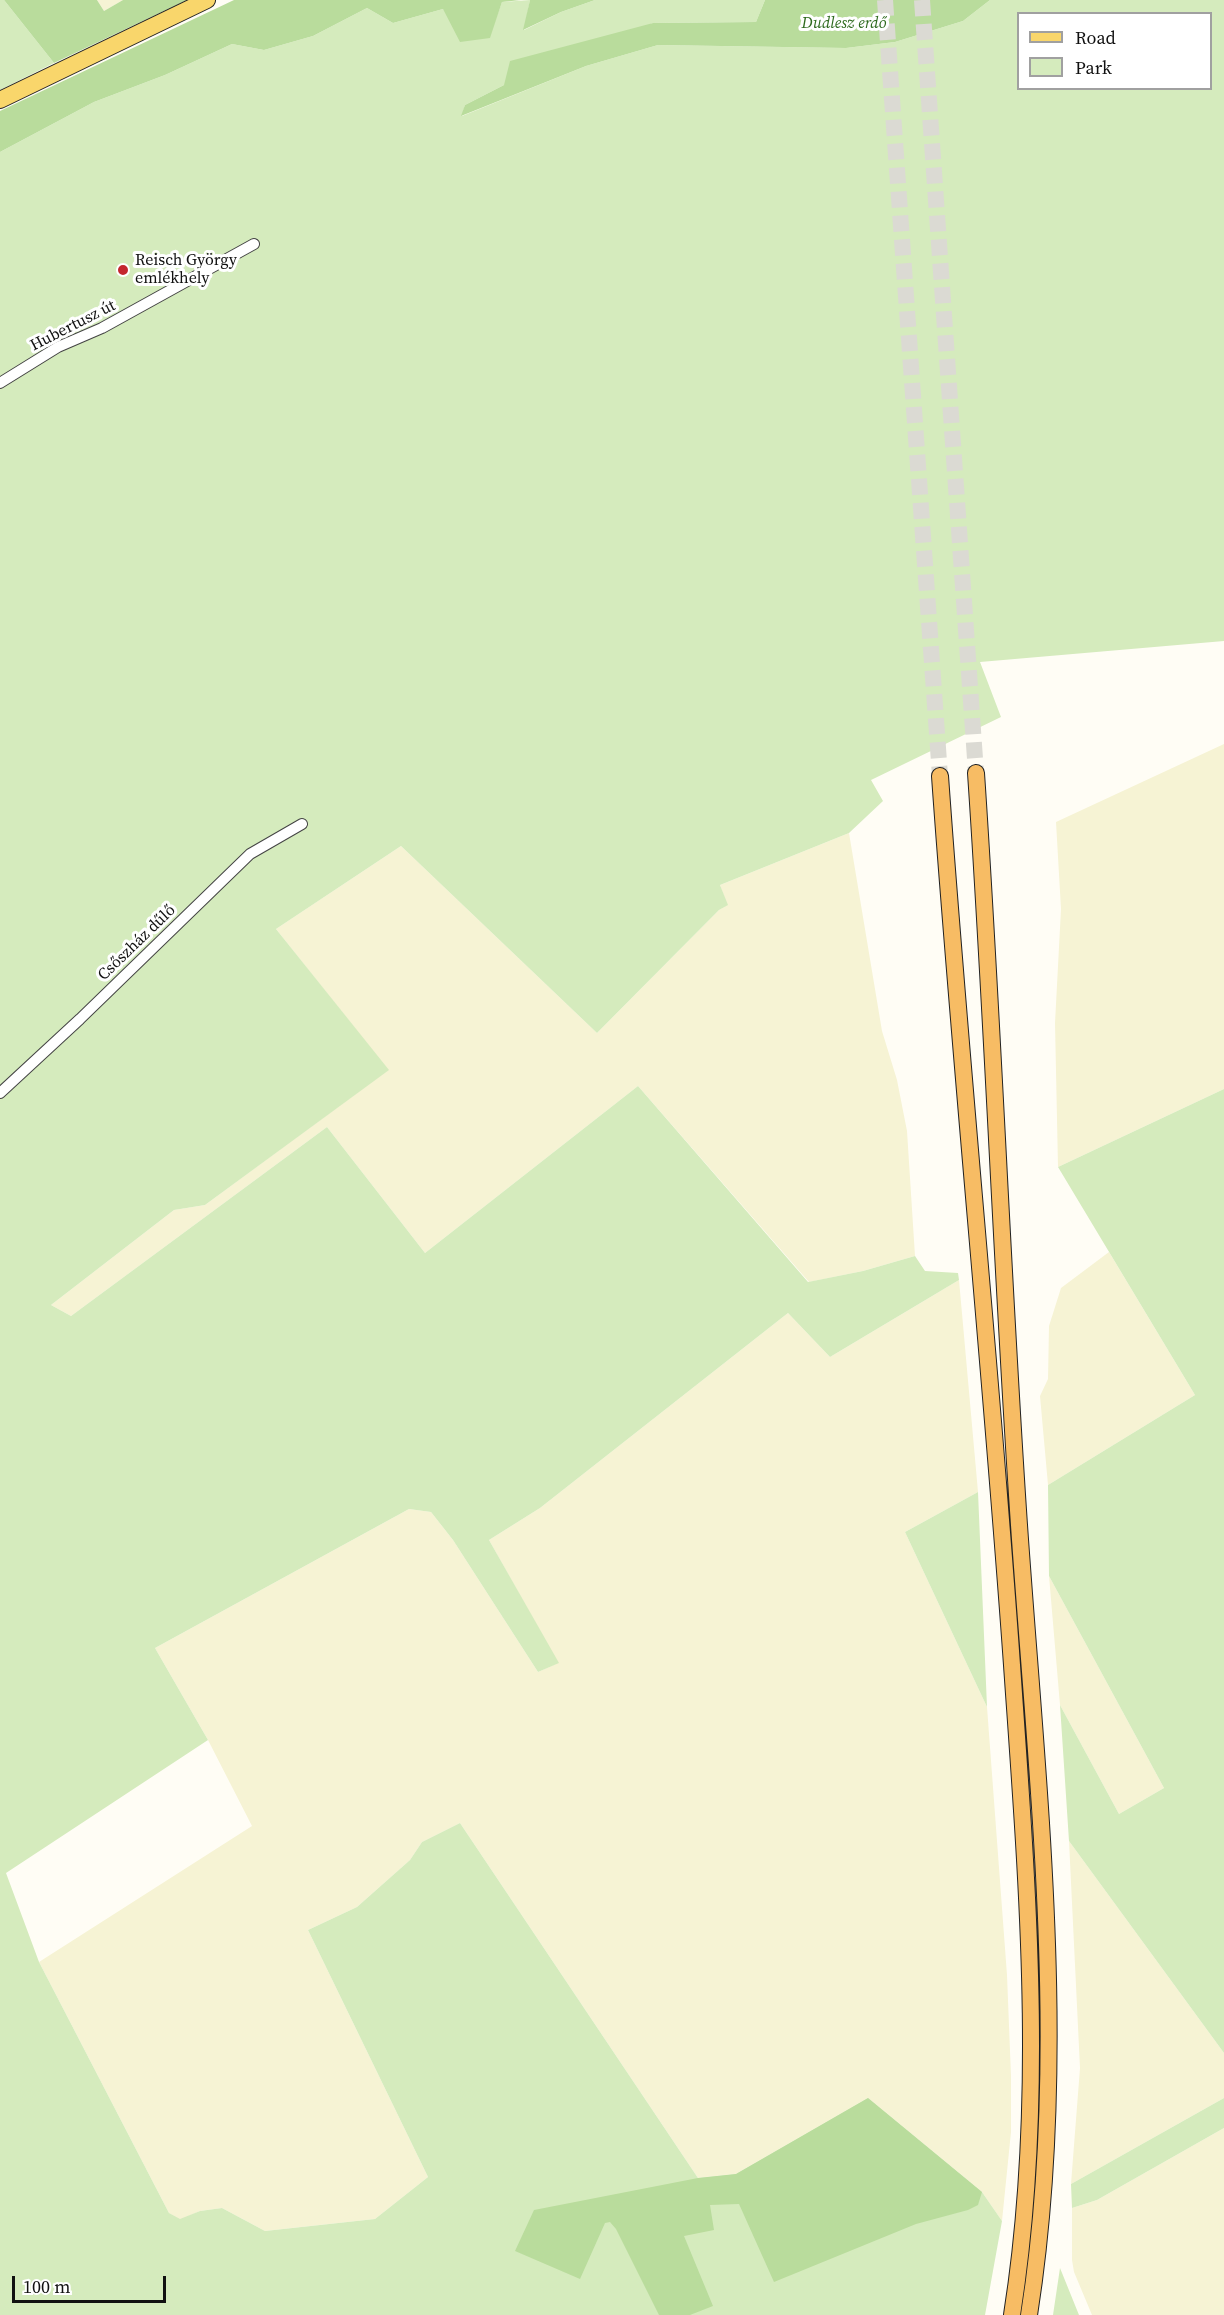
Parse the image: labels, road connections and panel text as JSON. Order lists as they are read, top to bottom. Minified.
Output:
{"streets":{"street":["Hubertusz út","Csőszház dűlő"]},"parks":["Dudlesz erdő"],"places":["Reisch György emlékhely"],"legend":["Road","Park"],"scale_bar":"100 m"}
